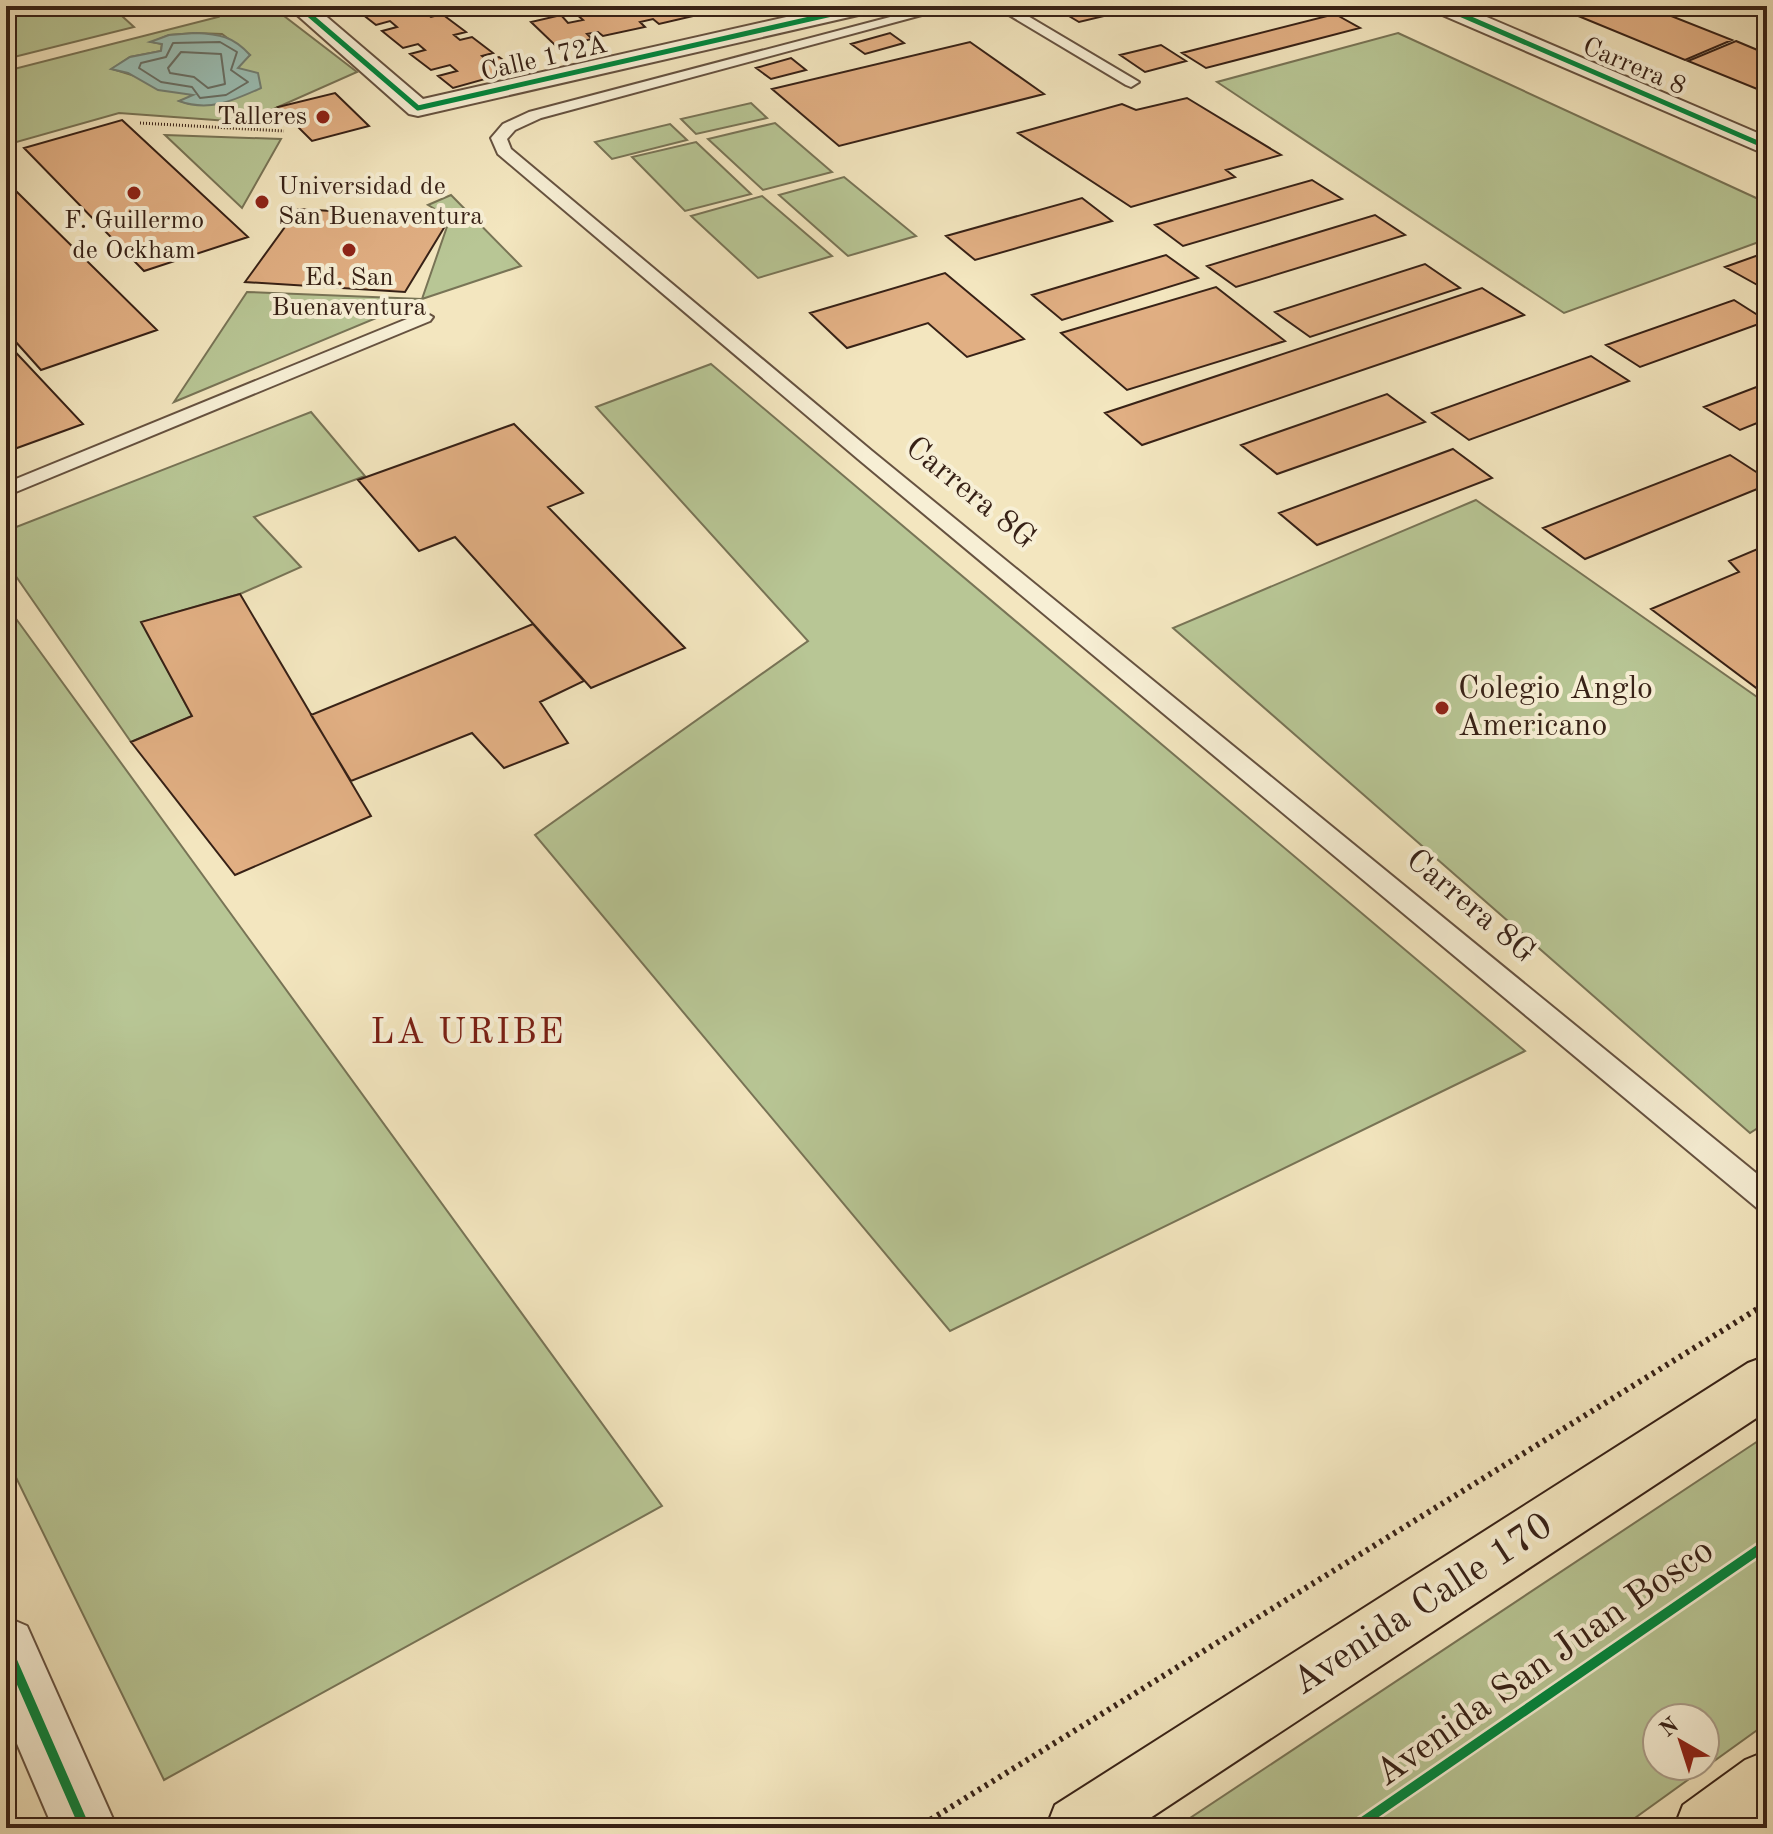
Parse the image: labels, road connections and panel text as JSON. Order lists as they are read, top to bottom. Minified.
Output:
{"streets":{"main road":["Avenida Calle 170"],"street":["Calle 172A","Carrera 8"],"lane":["Carrera 8G"],"cycle path":["Avenida San Juan Bosco"]},"districts":["LA URIBE"],"places":["Talleres","F. Guillermo de Ockham","Universidad de San Buenaventura","Ed. San Buenaventura","Colegio Anglo Americano"],"north":"top left"}
